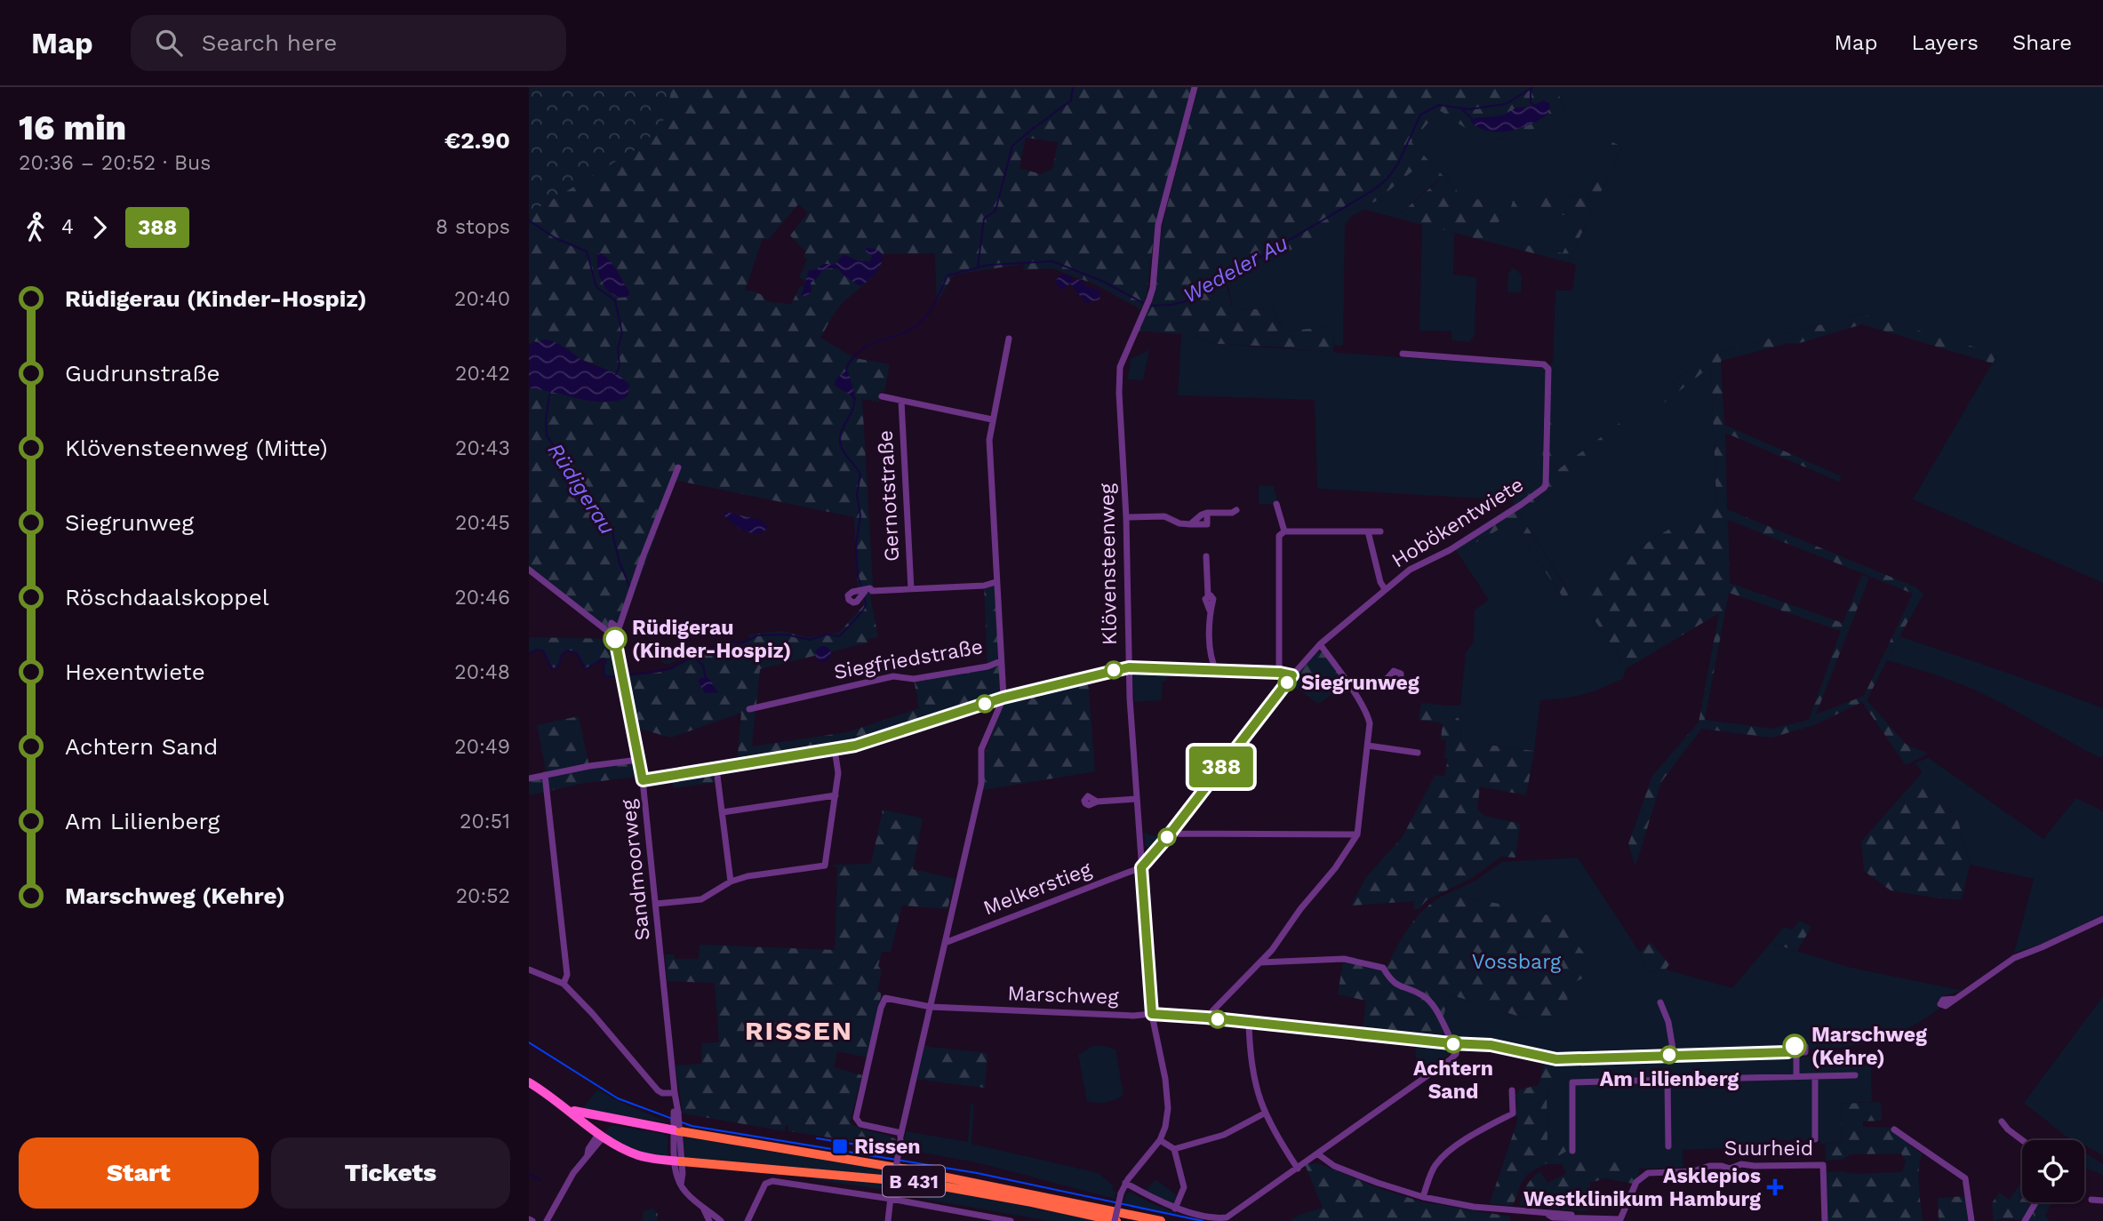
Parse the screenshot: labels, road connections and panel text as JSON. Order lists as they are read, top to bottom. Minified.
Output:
{"streets":{"highway":["B 431"],"street":["Gernotstraße","Hobökentwiete","Klövensteenweg","Siegfriedstraße","Sandmoorweg","Melkerstieg","Marschweg","Suurheid"]},"crossings":[["Hobökentwiete","Klövensteenweg"],["Hobökentwiete","Melkerstieg"],["Klövensteenweg","Melkerstieg"],["Klövensteenweg","Marschweg"],["Klövensteenweg","B 431"],["Sandmoorweg","B 431"]],"districts":["RISSEN"],"water":["Wedeler Au","Rüdigerau"],"parks":["Vossbarg"],"places":{"other":["Rüdigerau (Kinder-Hospiz)","Siegrunweg","Achtern Sand","Marschweg (Kehre)","Am Lilienberg"],"transit":["Rissen"],"health":["Asklepios Westklinikum Hamburg"]},"lines":["bus line 388"],"page":{"header":"Map","search":"Search here","nav":["Map","Layers","Share"],"heading":["16 min","20:36 – 20:52 · Bus","€2.90"],"on_map":"388","legs":["4","388","8 stops"],"list":[{"name":"Rüdigerau (Kinder-Hospiz)","value":"20:40"},{"name":"Gudrunstraße","value":"20:42"},{"name":"Klövensteenweg (Mitte)","value":"20:43"},{"name":"Siegrunweg","value":"20:45"},{"name":"Röschdaalskoppel","value":"20:46"},{"name":"Hexentwiete","value":"20:48"},{"name":"Achtern Sand","value":"20:49"},{"name":"Am Lilienberg","value":"20:51"},{"name":"Marschweg (Kehre)","value":"20:52"}],"buttons":["Start","Tickets"]}}
